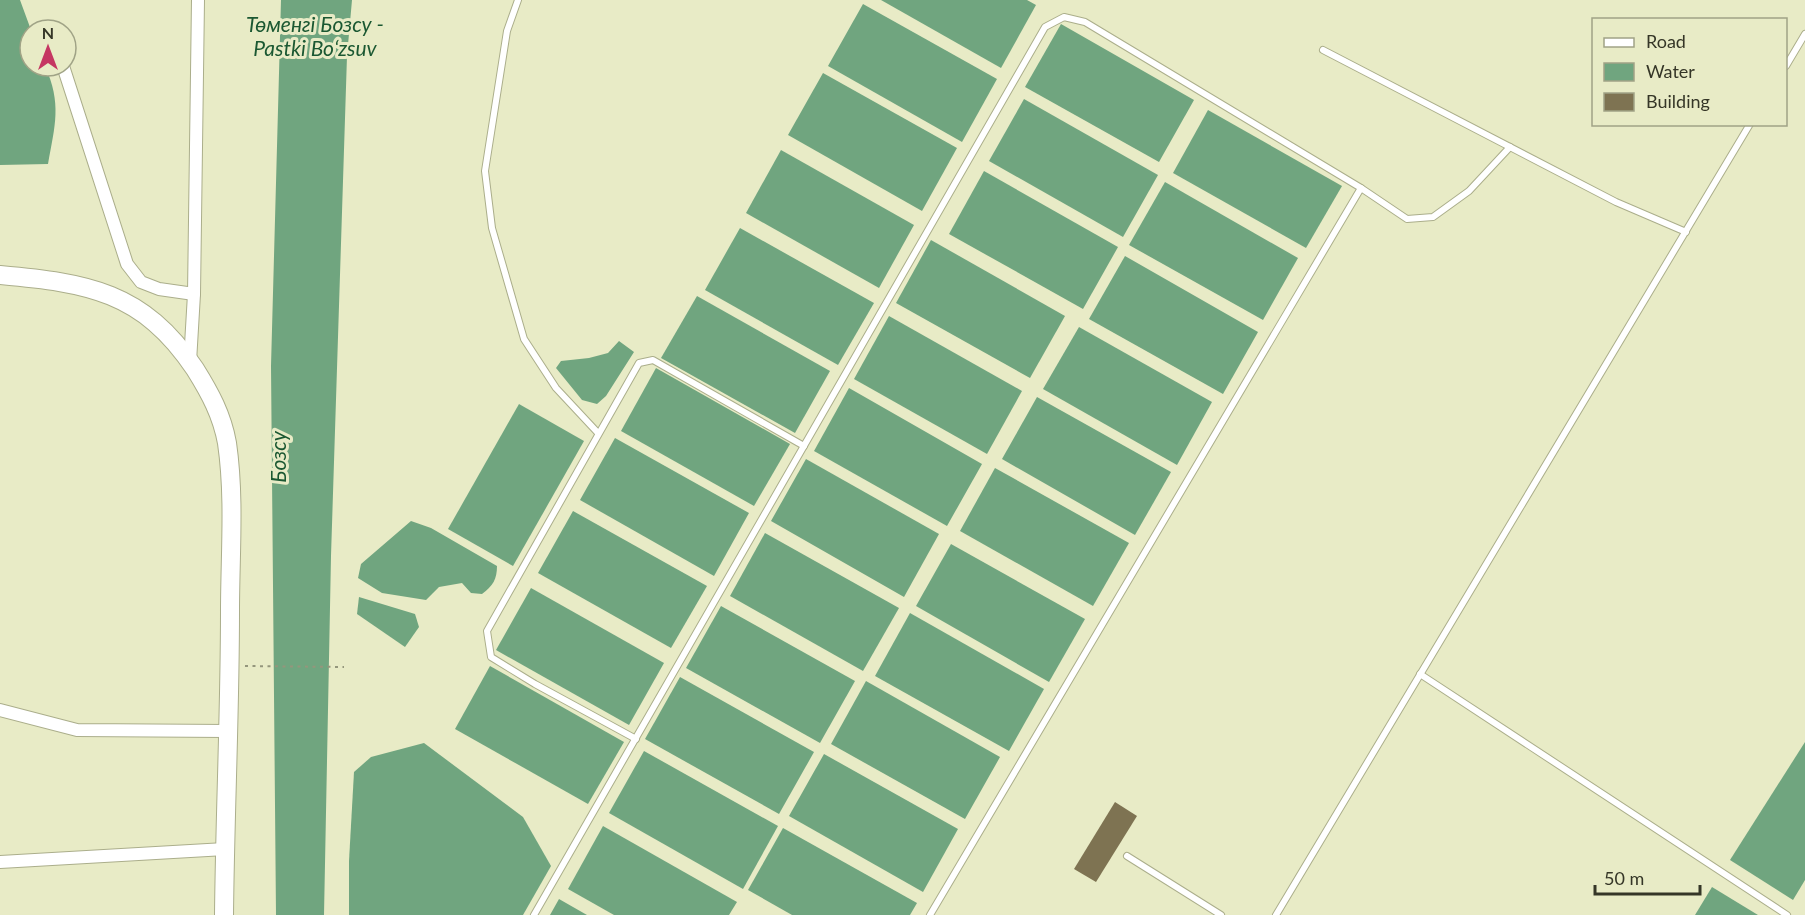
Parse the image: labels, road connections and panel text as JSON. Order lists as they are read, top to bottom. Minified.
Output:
{"water":["Төменгі Бозсу - Pastki Boʻzsuv","Бозсу"],"legend":["Road","Water","Building"],"scale_bar":"50 m","north":"top"}
